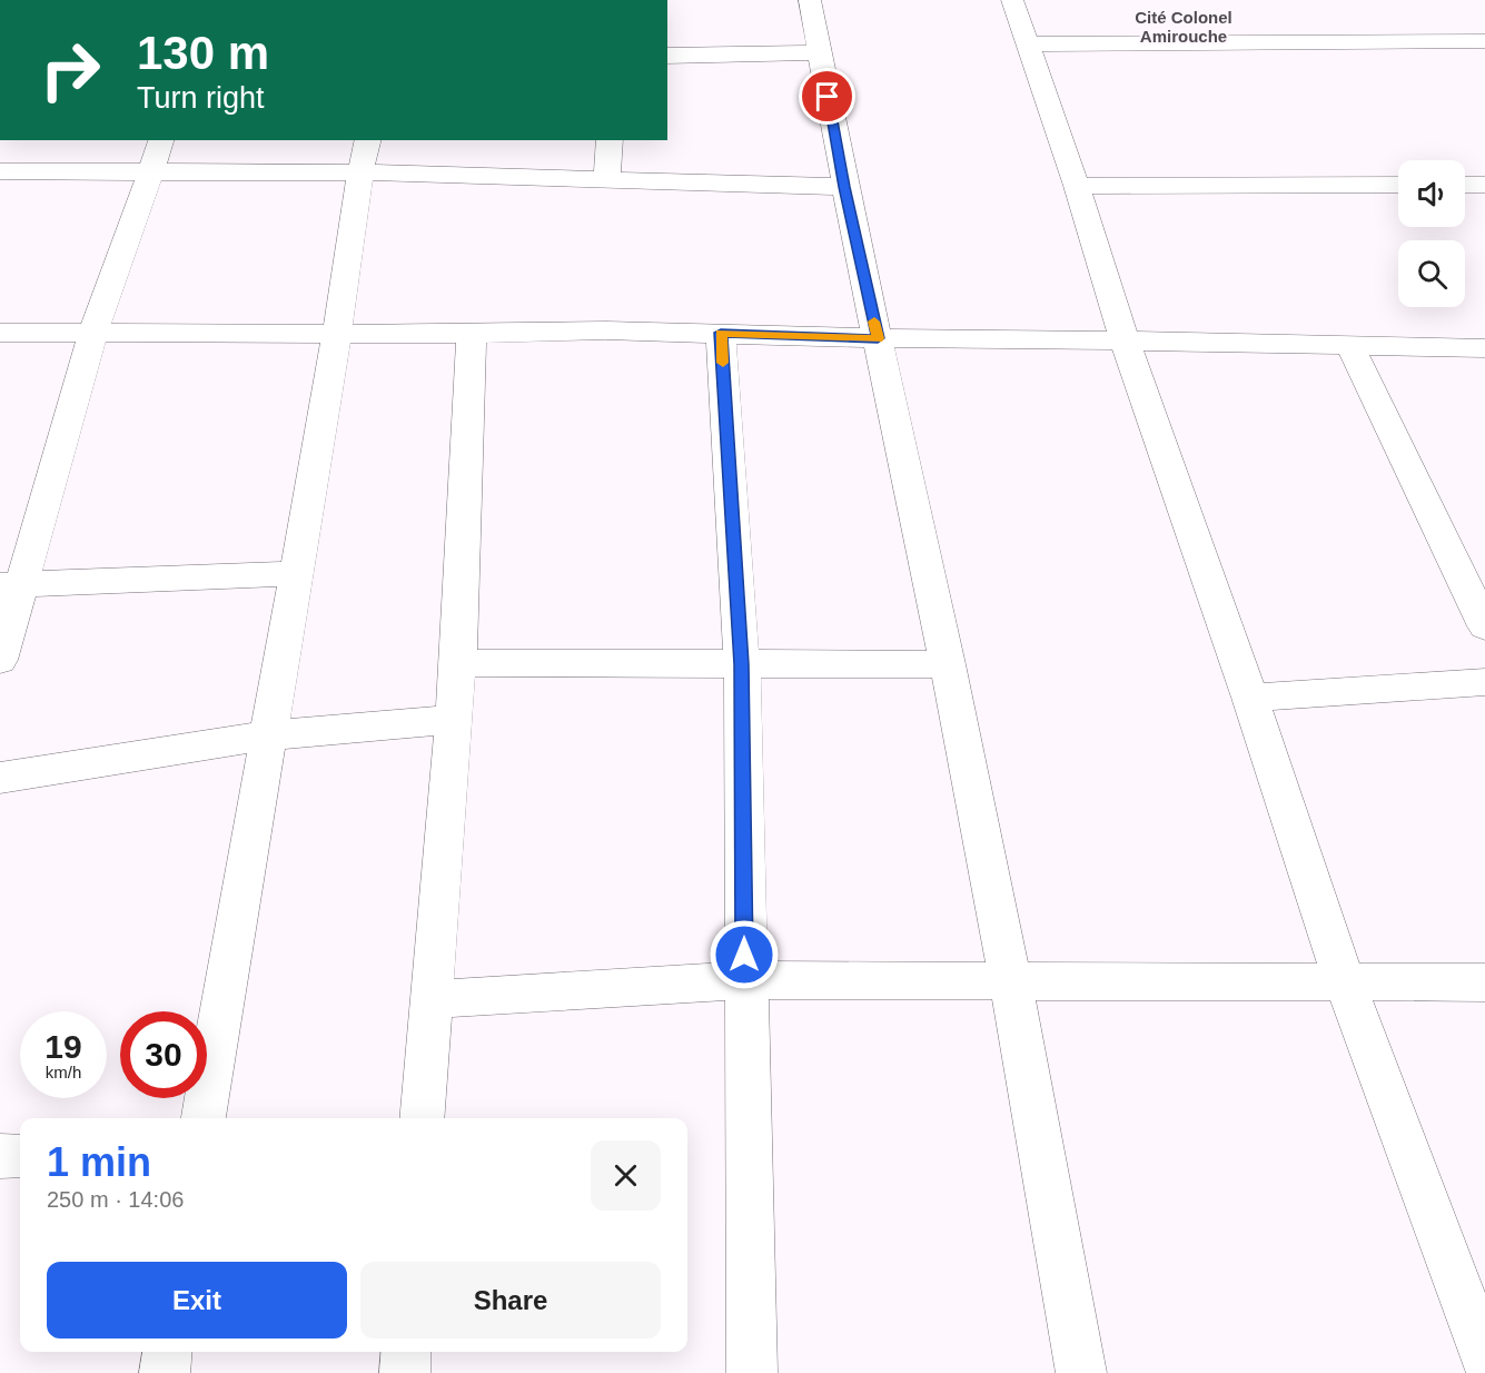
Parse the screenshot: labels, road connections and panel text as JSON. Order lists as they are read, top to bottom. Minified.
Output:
{"districts":["Cité Colonel Amirouche"],"page":{"turn":["130 m","Turn right"],"speed":"19 km/h","limit":"30","heading":["1 min","250 m · 14:06"],"buttons":["Exit","Share"]}}
